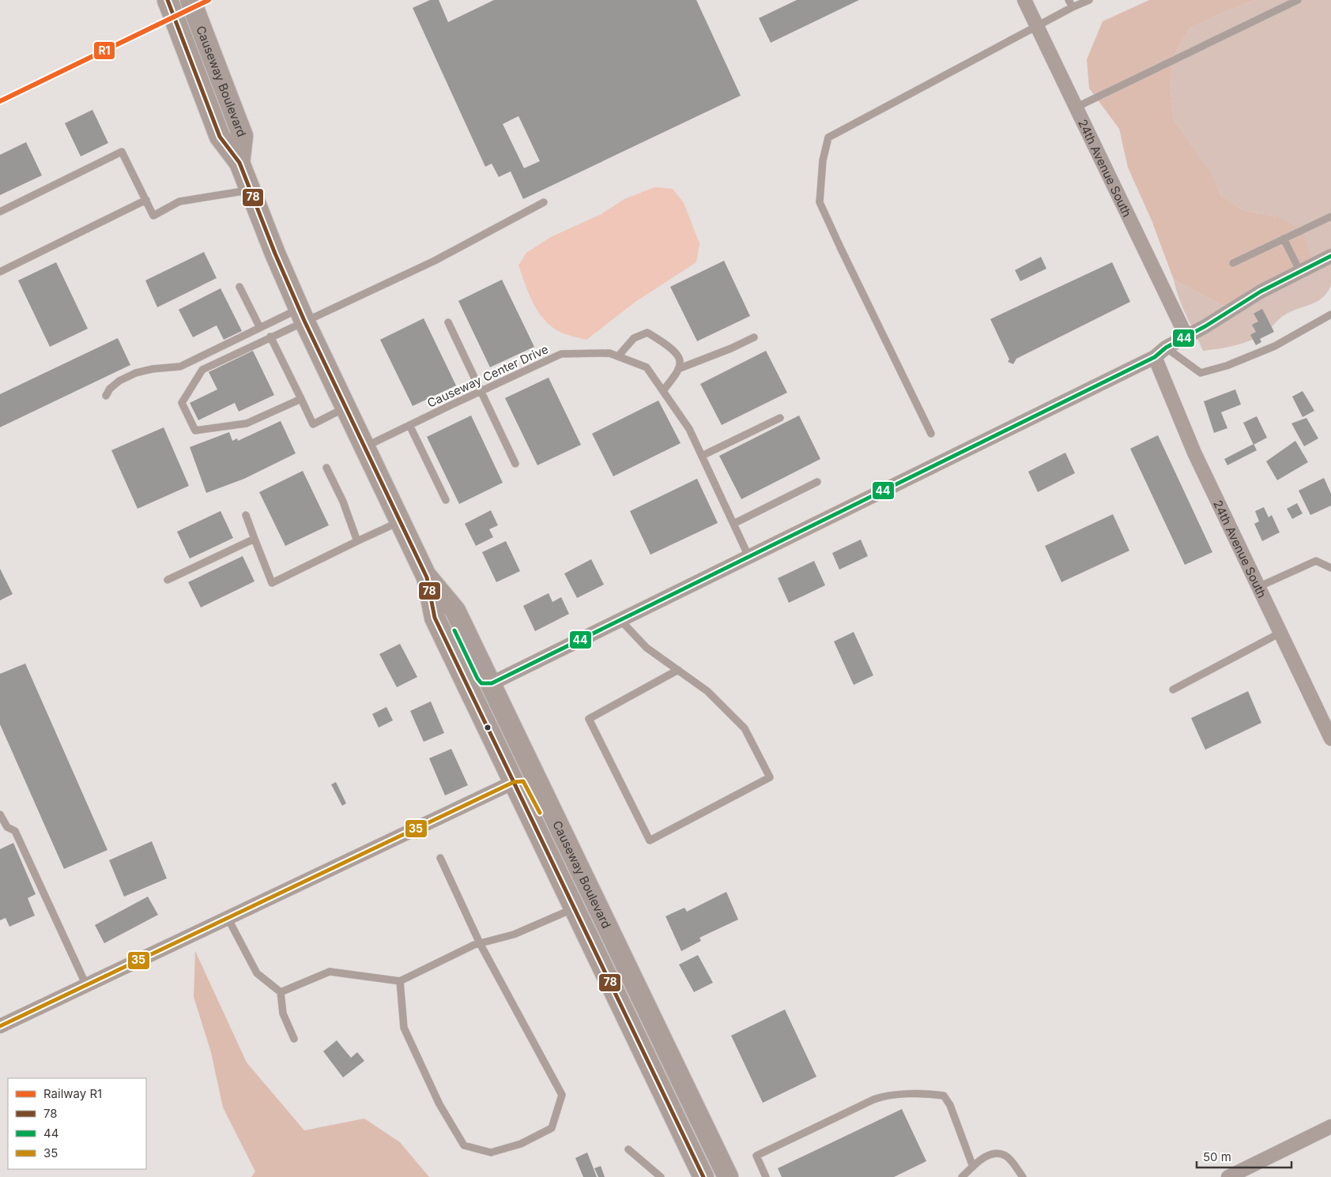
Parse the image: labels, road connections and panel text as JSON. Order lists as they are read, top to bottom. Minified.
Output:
{"streets":{"main road":["Causeway Boulevard"],"street":["24th Avenue South"],"lane":["Causeway Center Drive"]},"crossings":[["Causeway Boulevard","Causeway Center Drive"]],"lines":["rail line R1","transit line 78","transit line 44","transit line 35"],"legend":["Railway R1","78","44","35"],"scale_bar":"50 m"}
